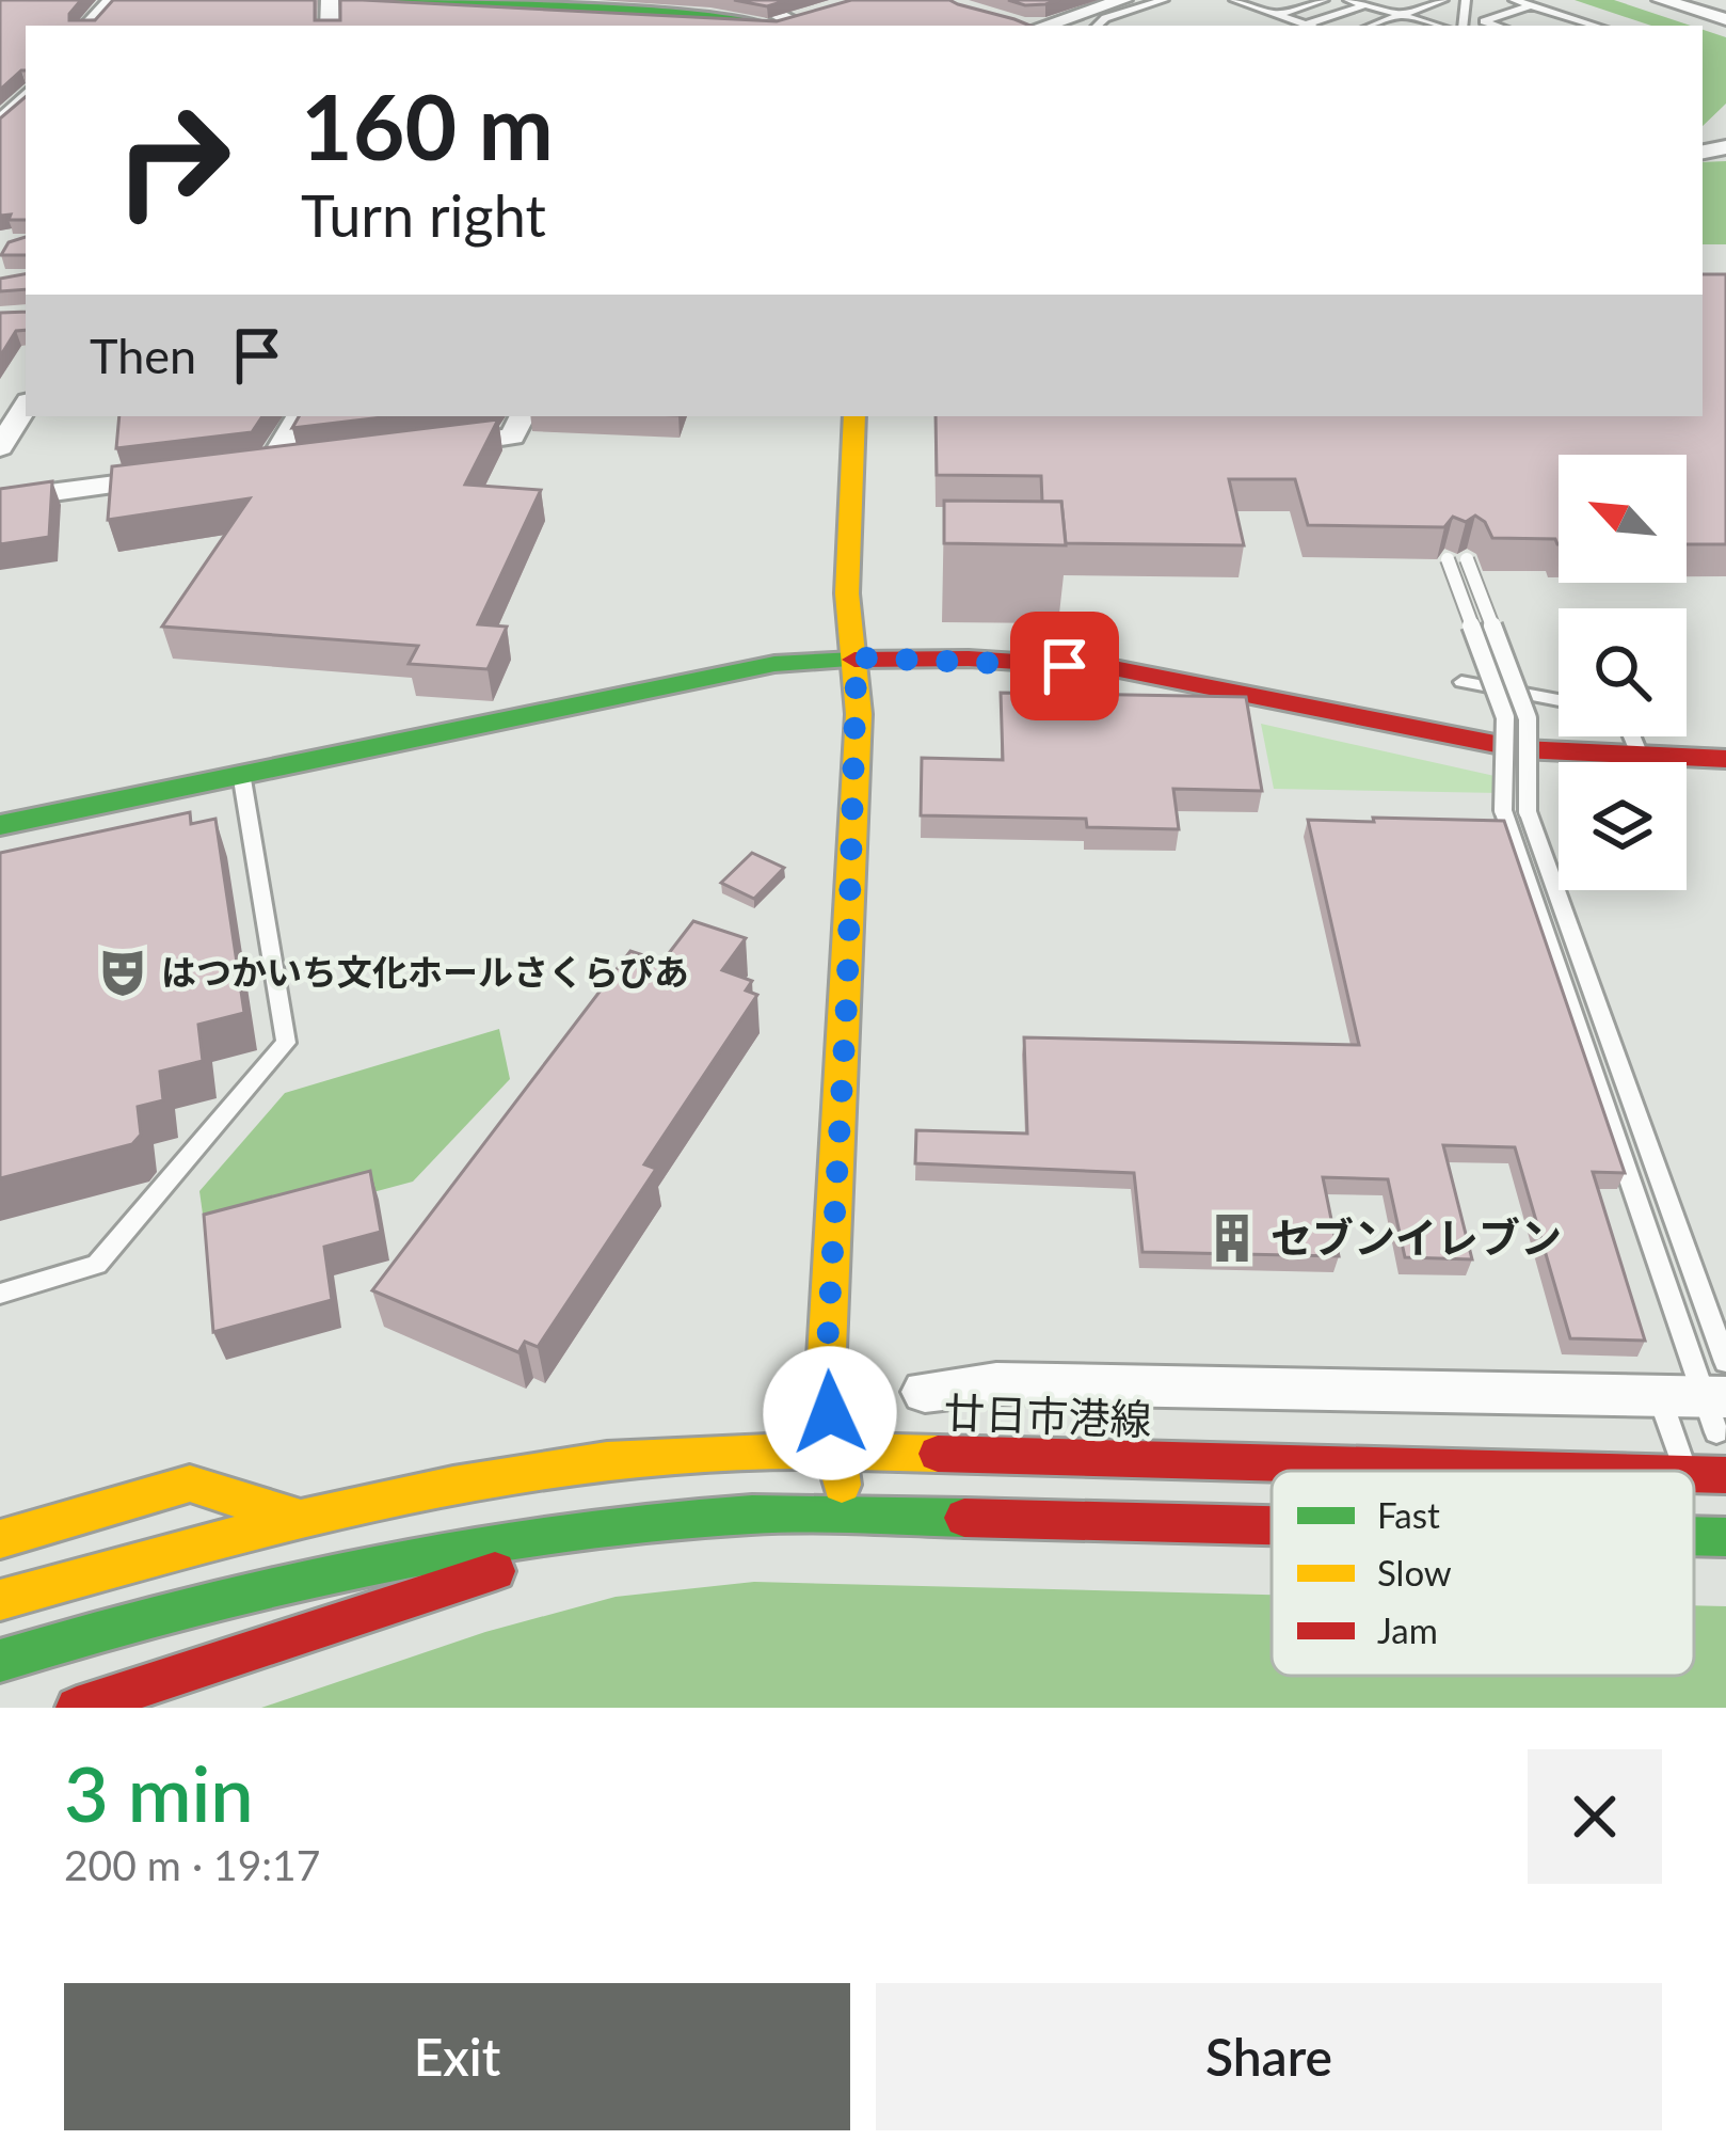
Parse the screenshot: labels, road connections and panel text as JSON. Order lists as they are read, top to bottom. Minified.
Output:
{"streets":{"street":["廿日市港線"]},"places":{"theatre":["はつかいち文化ホールさくらぴあ"],"building":["セブンイレブン"]},"legend":["Fast","Slow","Jam"],"north":"top left","page":{"turn":["160 m","Turn right"],"then":"Then","heading":["3 min","200 m · 19:17"],"buttons":["Exit","Share"]}}
